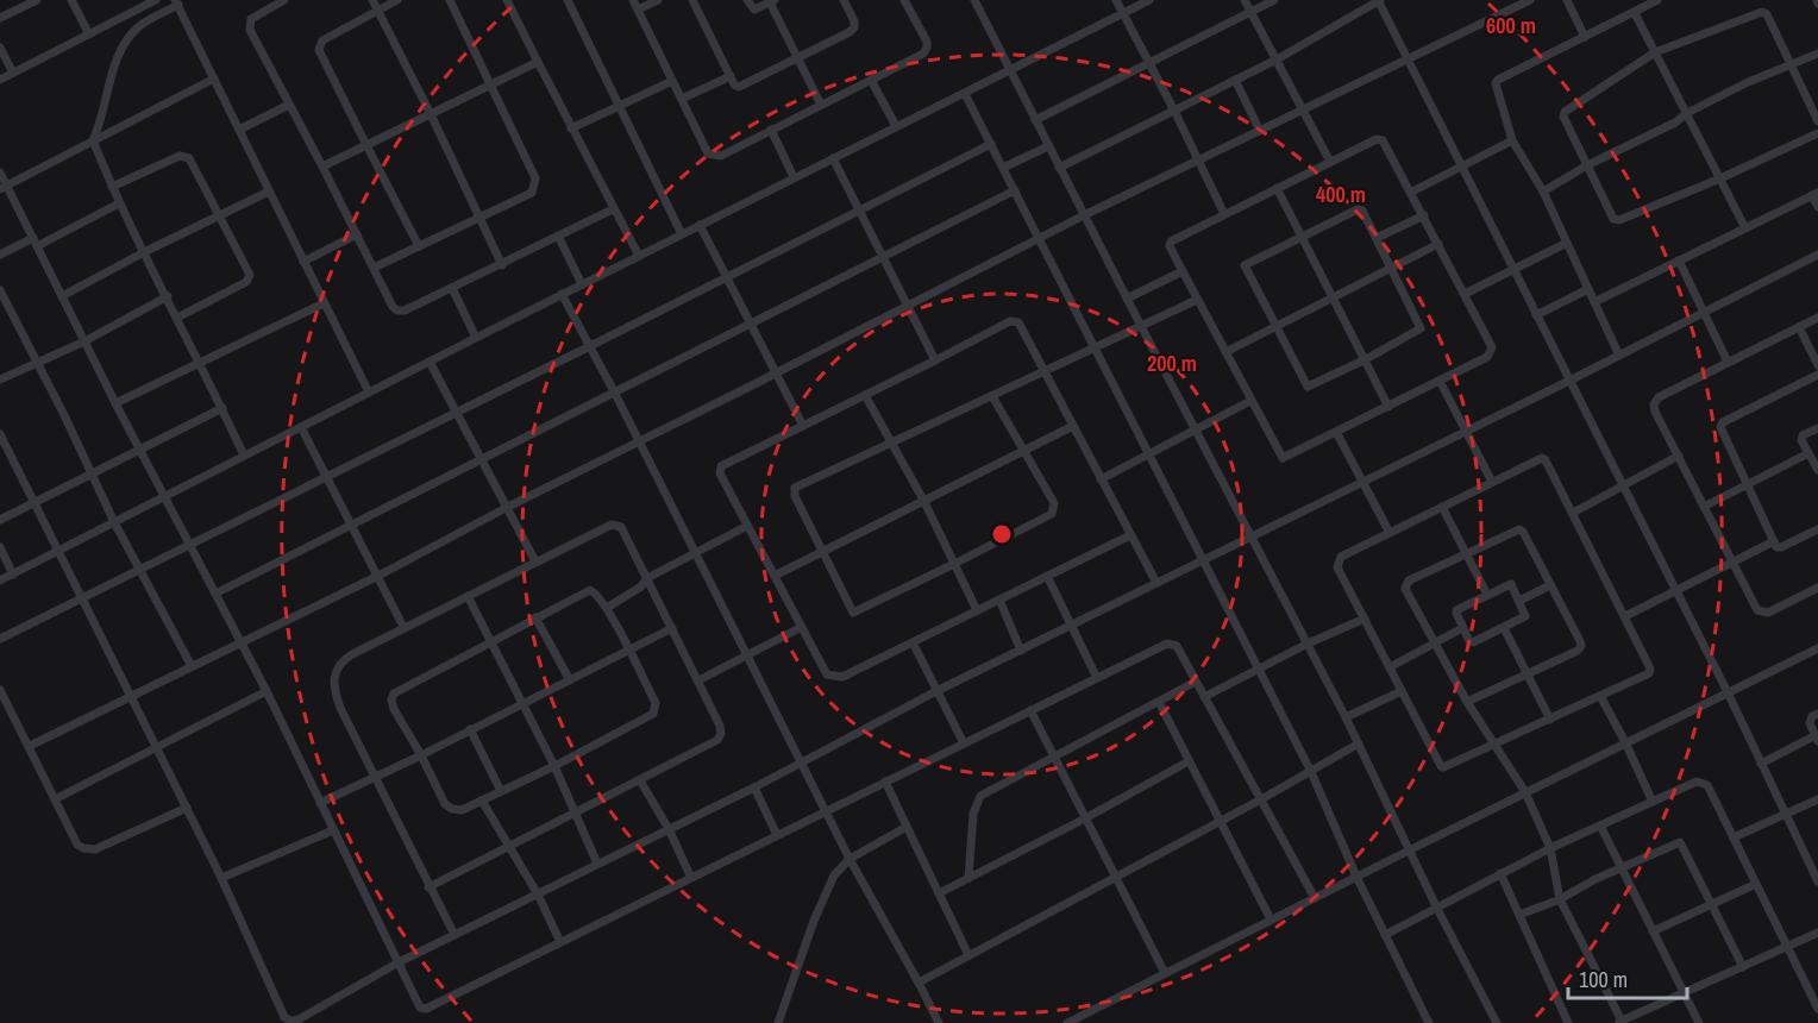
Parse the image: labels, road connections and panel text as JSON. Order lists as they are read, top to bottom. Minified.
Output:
{"scale_bar":"100 m","rings":["600 m","400 m","200 m"]}
